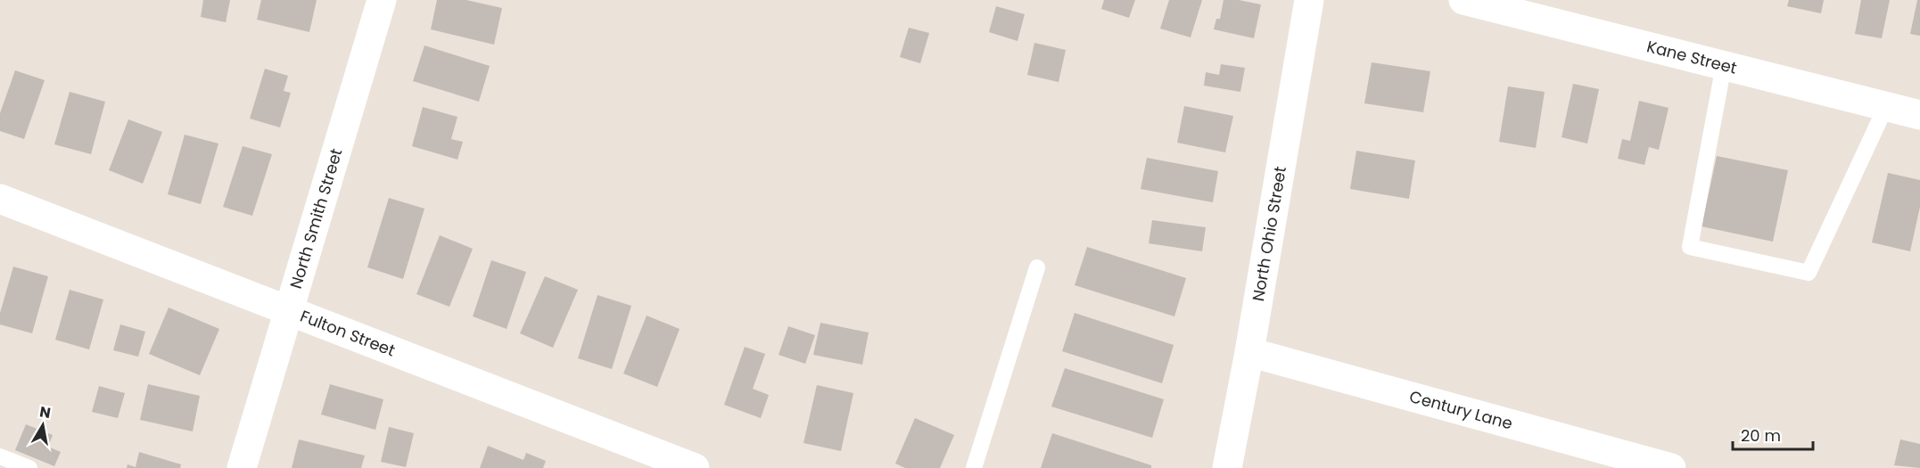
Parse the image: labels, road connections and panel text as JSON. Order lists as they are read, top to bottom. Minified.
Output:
{"streets":{"street":["Kane Street","North Smith Street","North Ohio Street","Fulton Street","Century Lane"]},"crossings":[["North Smith Street","Fulton Street"],["North Ohio Street","Century Lane"]],"scale_bar":"20 m","north":"top"}
